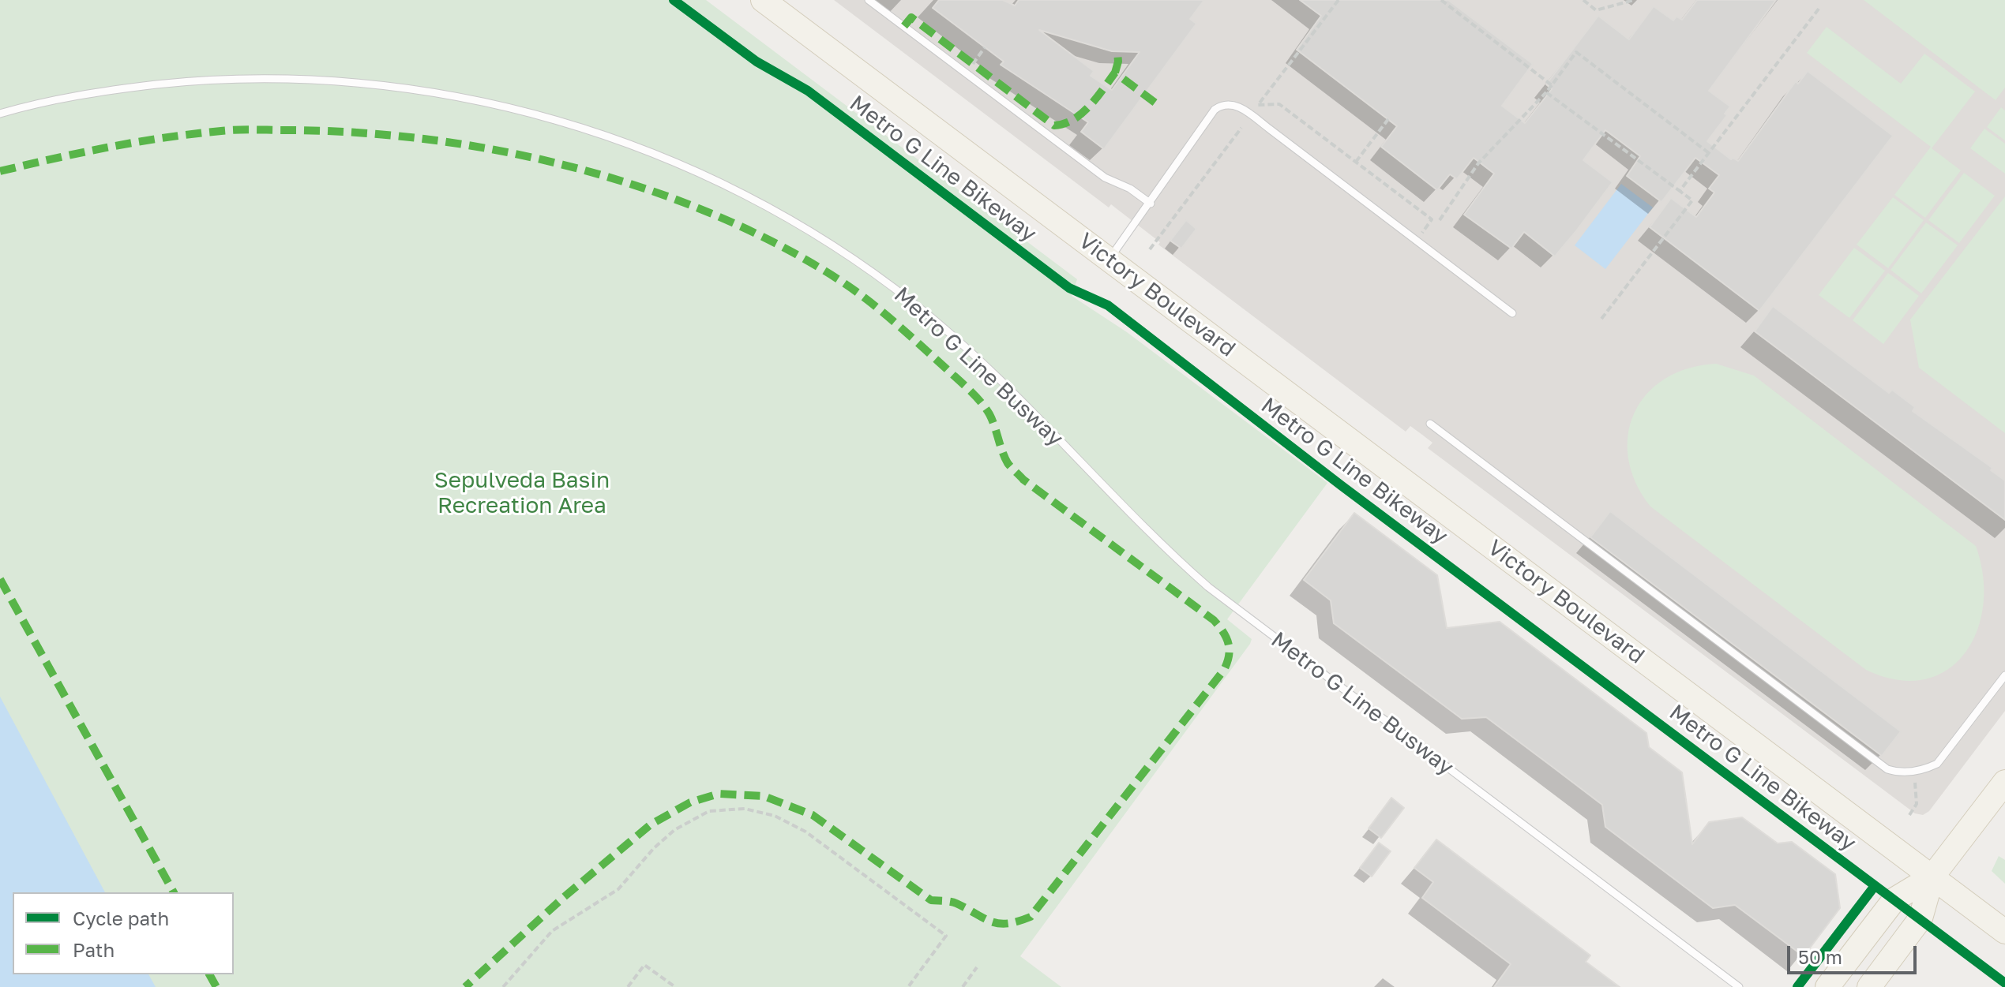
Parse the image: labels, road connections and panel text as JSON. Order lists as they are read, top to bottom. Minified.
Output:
{"streets":{"main road":["Victory Boulevard"],"lane":["Metro G Line Busway"],"cycle path":["Metro G Line Bikeway"]},"parks":["Sepulveda Basin Recreation Area"],"legend":["Cycle path","Path"],"scale_bar":"50 m"}
